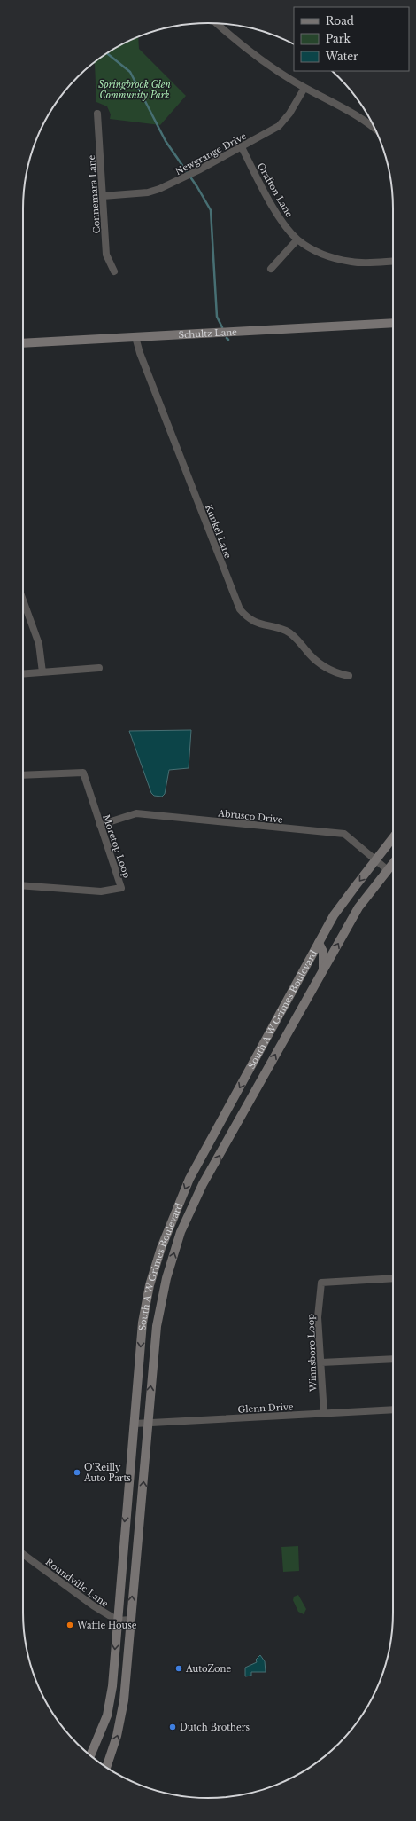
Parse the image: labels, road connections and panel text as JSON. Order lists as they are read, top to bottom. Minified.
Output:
{"streets":{"main road":["Schultz Lane","South A W Grimes Boulevard"],"street":["Newgrange Drive","Grafton Lane","Connemara Lane","Kunkel Lane","Abrusco Drive","Moretop Loop","Winnsboro Loop","Glenn Drive","Roundville Lane"]},"crossings":[["Newgrange Drive","Grafton Lane"],["Newgrange Drive","Connemara Lane"],["Schultz Lane","Kunkel Lane"],["Abrusco Drive","Moretop Loop"],["Abrusco Drive","South A W Grimes Boulevard"],["South A W Grimes Boulevard","Glenn Drive"],["South A W Grimes Boulevard","Roundville Lane"],["Winnsboro Loop","Glenn Drive"]],"parks":["Springbrook Glen Community Park"],"places":["O'Reilly Auto Parts","Waffle House","AutoZone","Dutch Brothers"],"legend":["Road","Park","Water"]}
